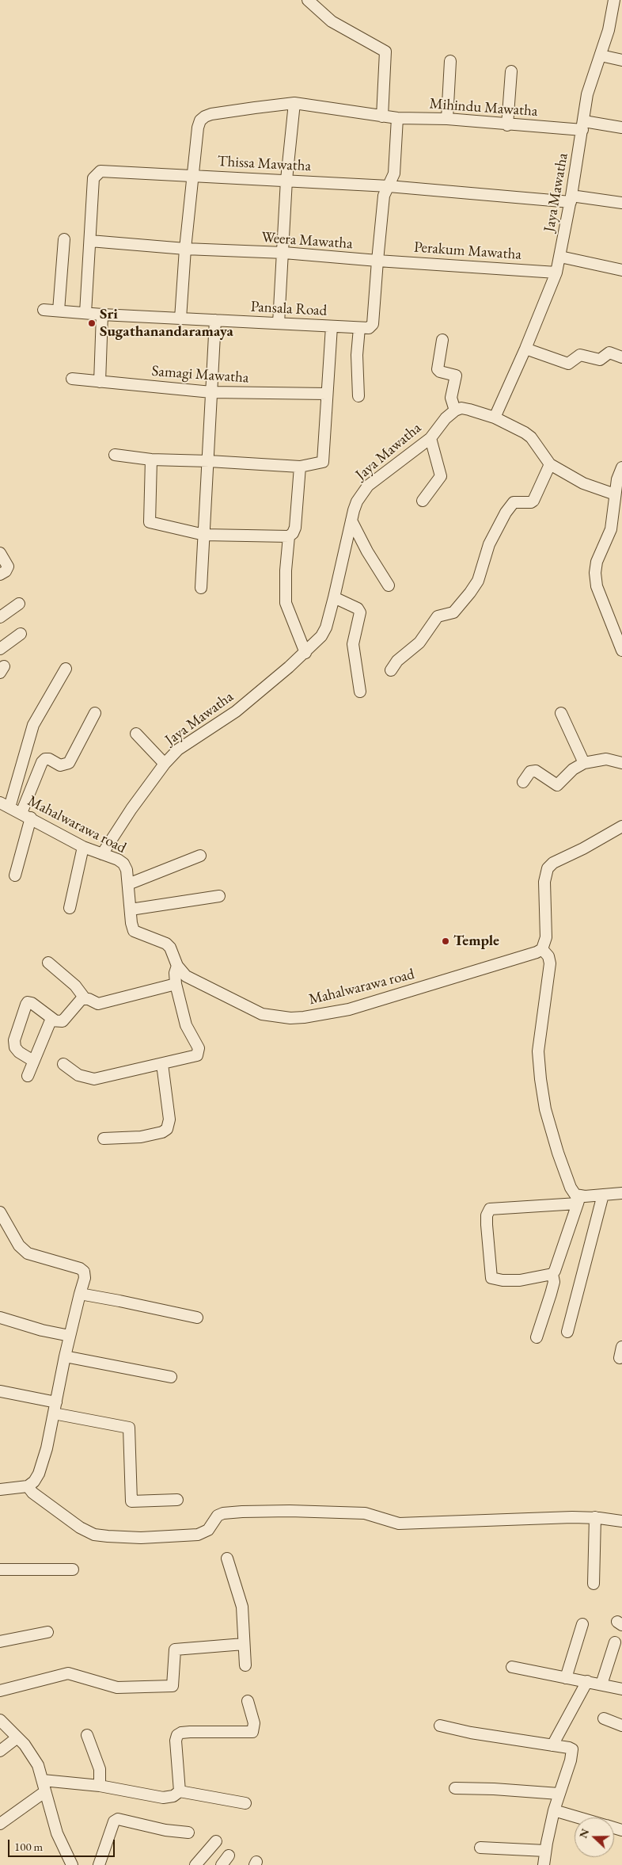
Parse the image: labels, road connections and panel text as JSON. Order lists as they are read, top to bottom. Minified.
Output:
{"streets":{"street":["Mihindu Mawatha","Thissa Mawatha","Jaya Mawatha","Weera Mawatha","Perakum Mawatha","Pansala Road","Samagi Mawatha","Mahalwarawa road"]},"crossings":[["Mihindu Mawatha","Thissa Mawatha"],["Mihindu Mawatha","Jaya Mawatha"],["Mihindu Mawatha","Weera Mawatha"],["Mihindu Mawatha","Pansala Road"],["Thissa Mawatha","Jaya Mawatha"],["Thissa Mawatha","Weera Mawatha"],["Thissa Mawatha","Pansala Road"],["Jaya Mawatha","Perakum Mawatha"],["Jaya Mawatha","Mahalwarawa road"],["Weera Mawatha","Perakum Mawatha"]],"places":["Sri Sugathanandaramaya","Temple"],"scale_bar":"100 m","north":"left"}
